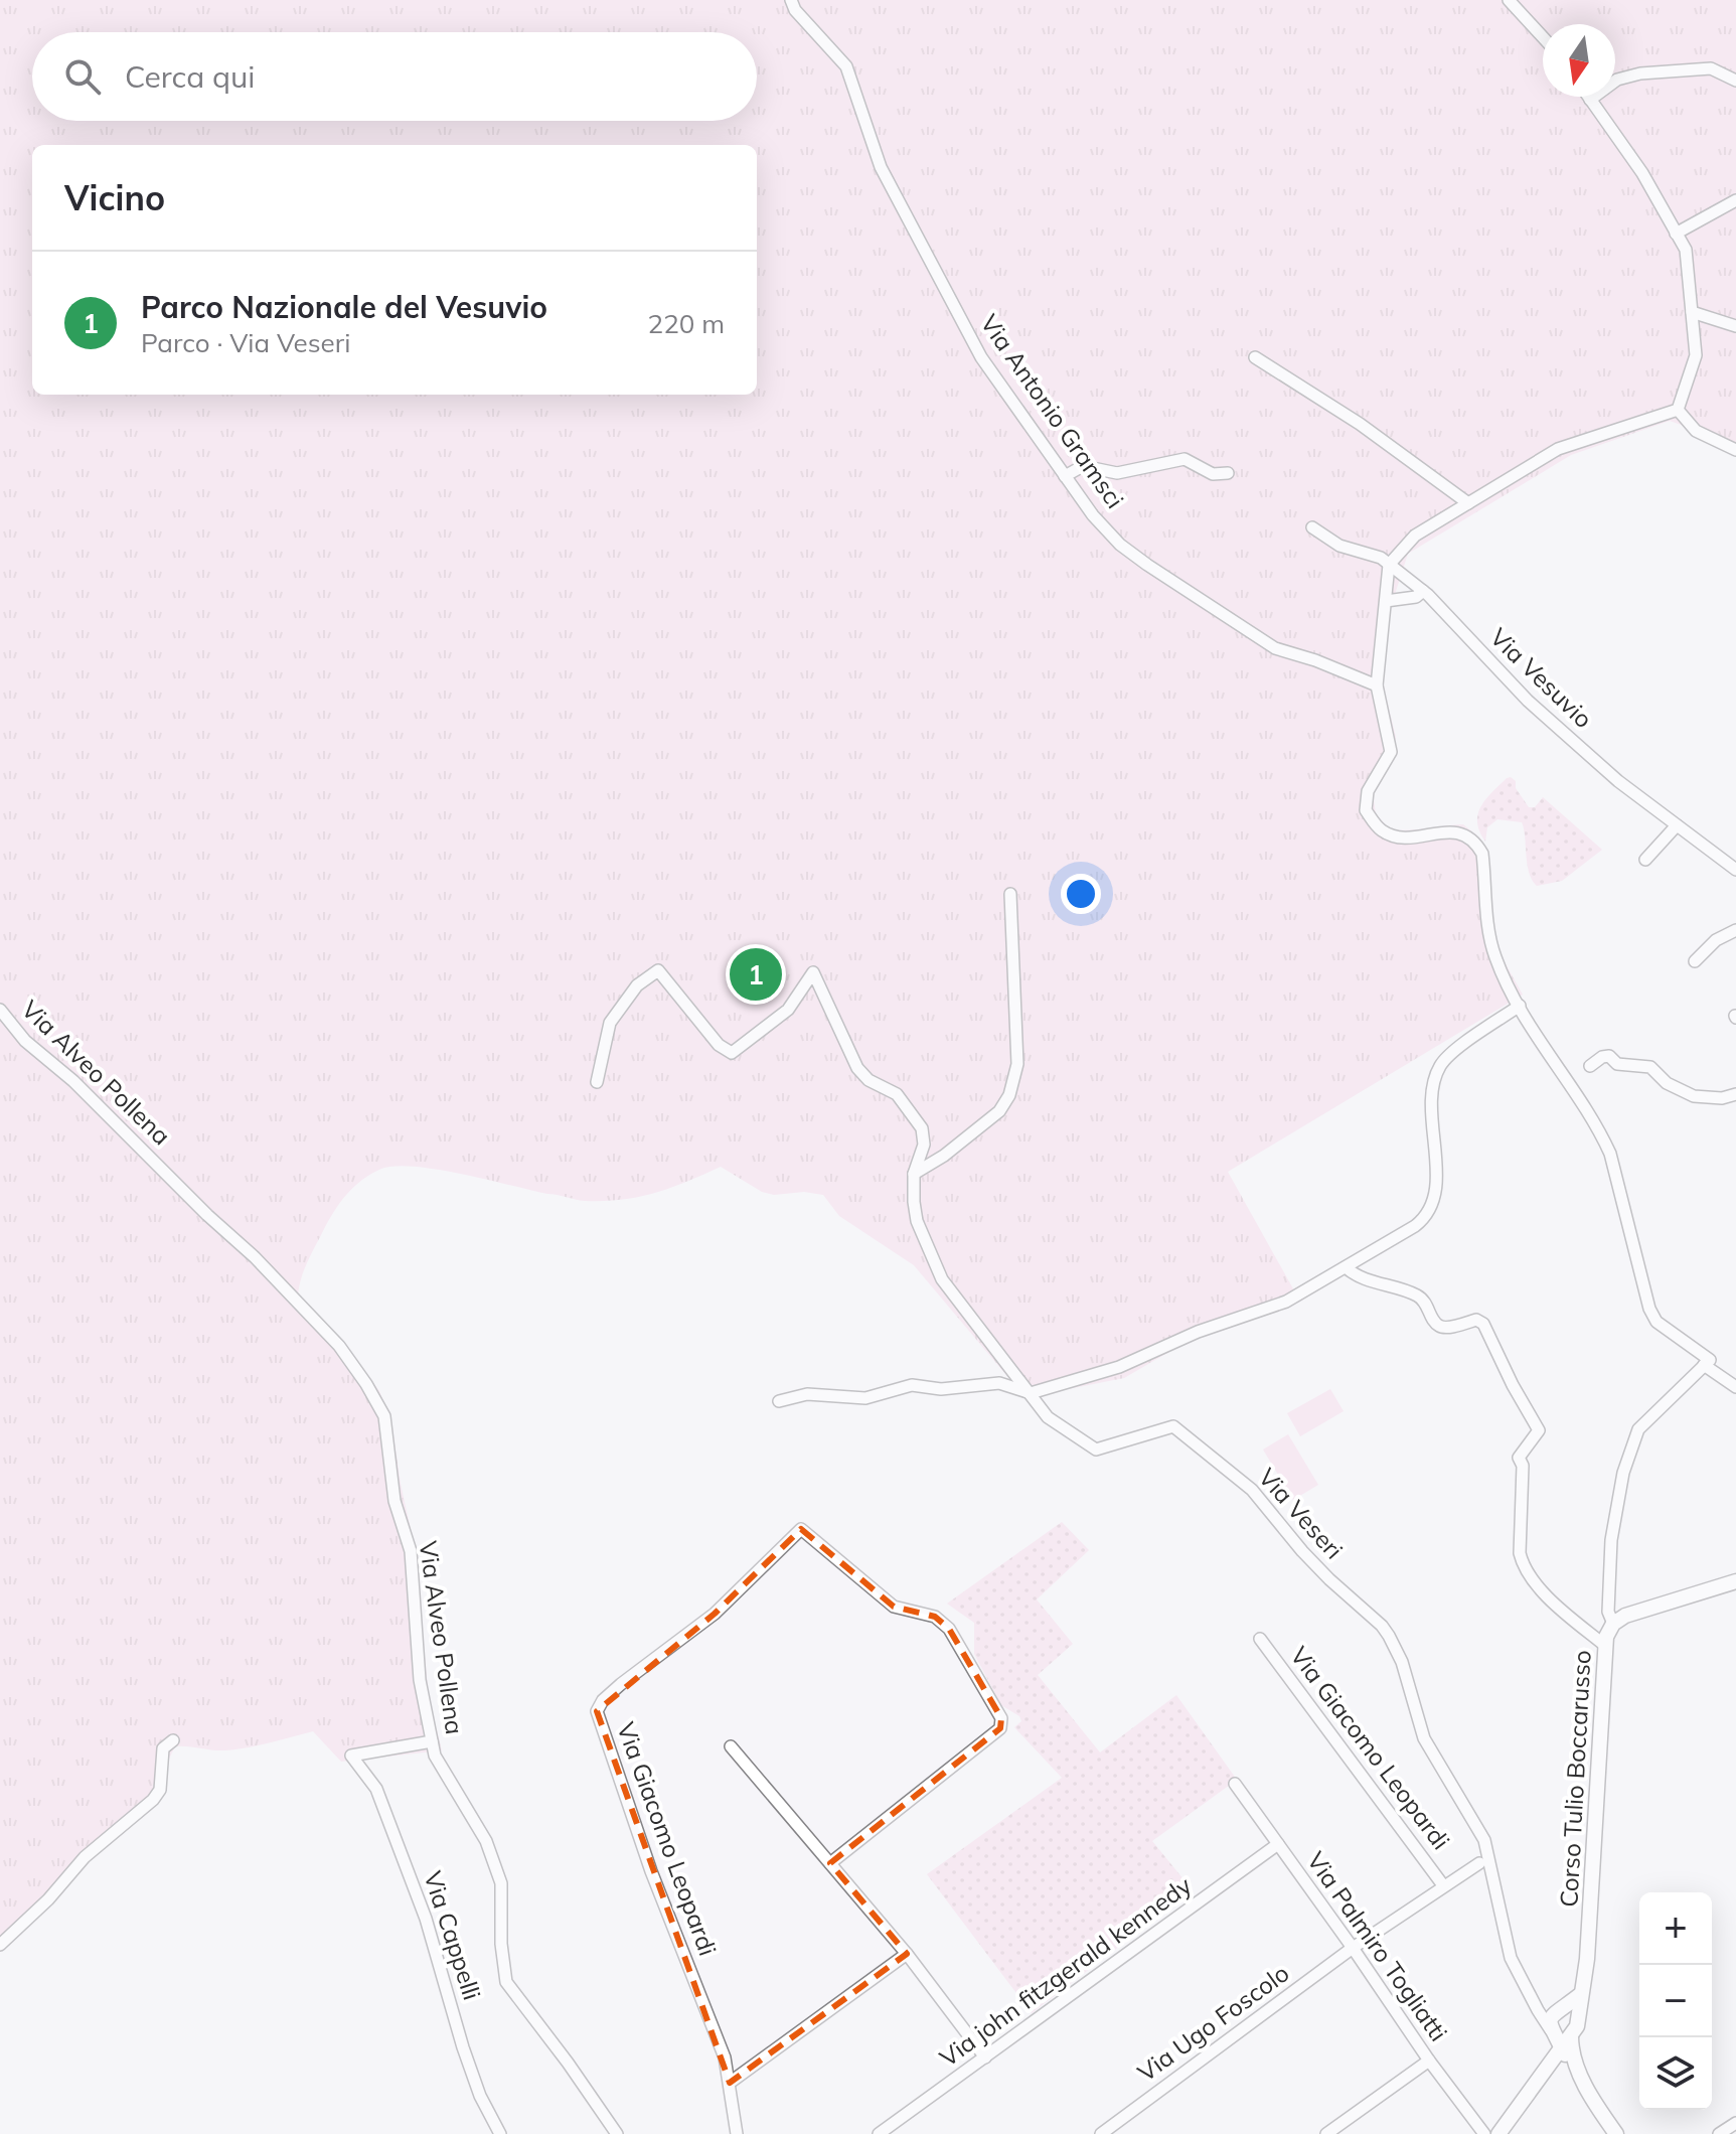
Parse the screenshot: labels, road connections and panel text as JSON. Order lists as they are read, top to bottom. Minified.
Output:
{"streets":{"street":["Via Antonio Gramsci","Via Vesuvio","Via Alveo Pollena","Via Veseri","Via Giacomo Leopardi","Corso Tulio Boccarusso","Via Cappelli","Via Palmiro Togliatti","Via john fitzgerald kennedy","Via Ugo Foscolo"]},"crossings":[["Via Alveo Pollena","Via Cappelli"],["Via Giacomo Leopardi","Via Palmiro Togliatti"],["Via Giacomo Leopardi","Via Ugo Foscolo"],["Via Palmiro Togliatti","Via john fitzgerald kennedy"],["Via Palmiro Togliatti","Via Ugo Foscolo"]],"north":"bottom","page":{"search":"Cerca qui","heading":"Vicino","list":[{"mark":"1","name":"Parco Nazionale del Vesuvio","note":"Parco · Via Veseri","value":"220 m"}],"pins":"1","map_buttons":["+","−"]}}
